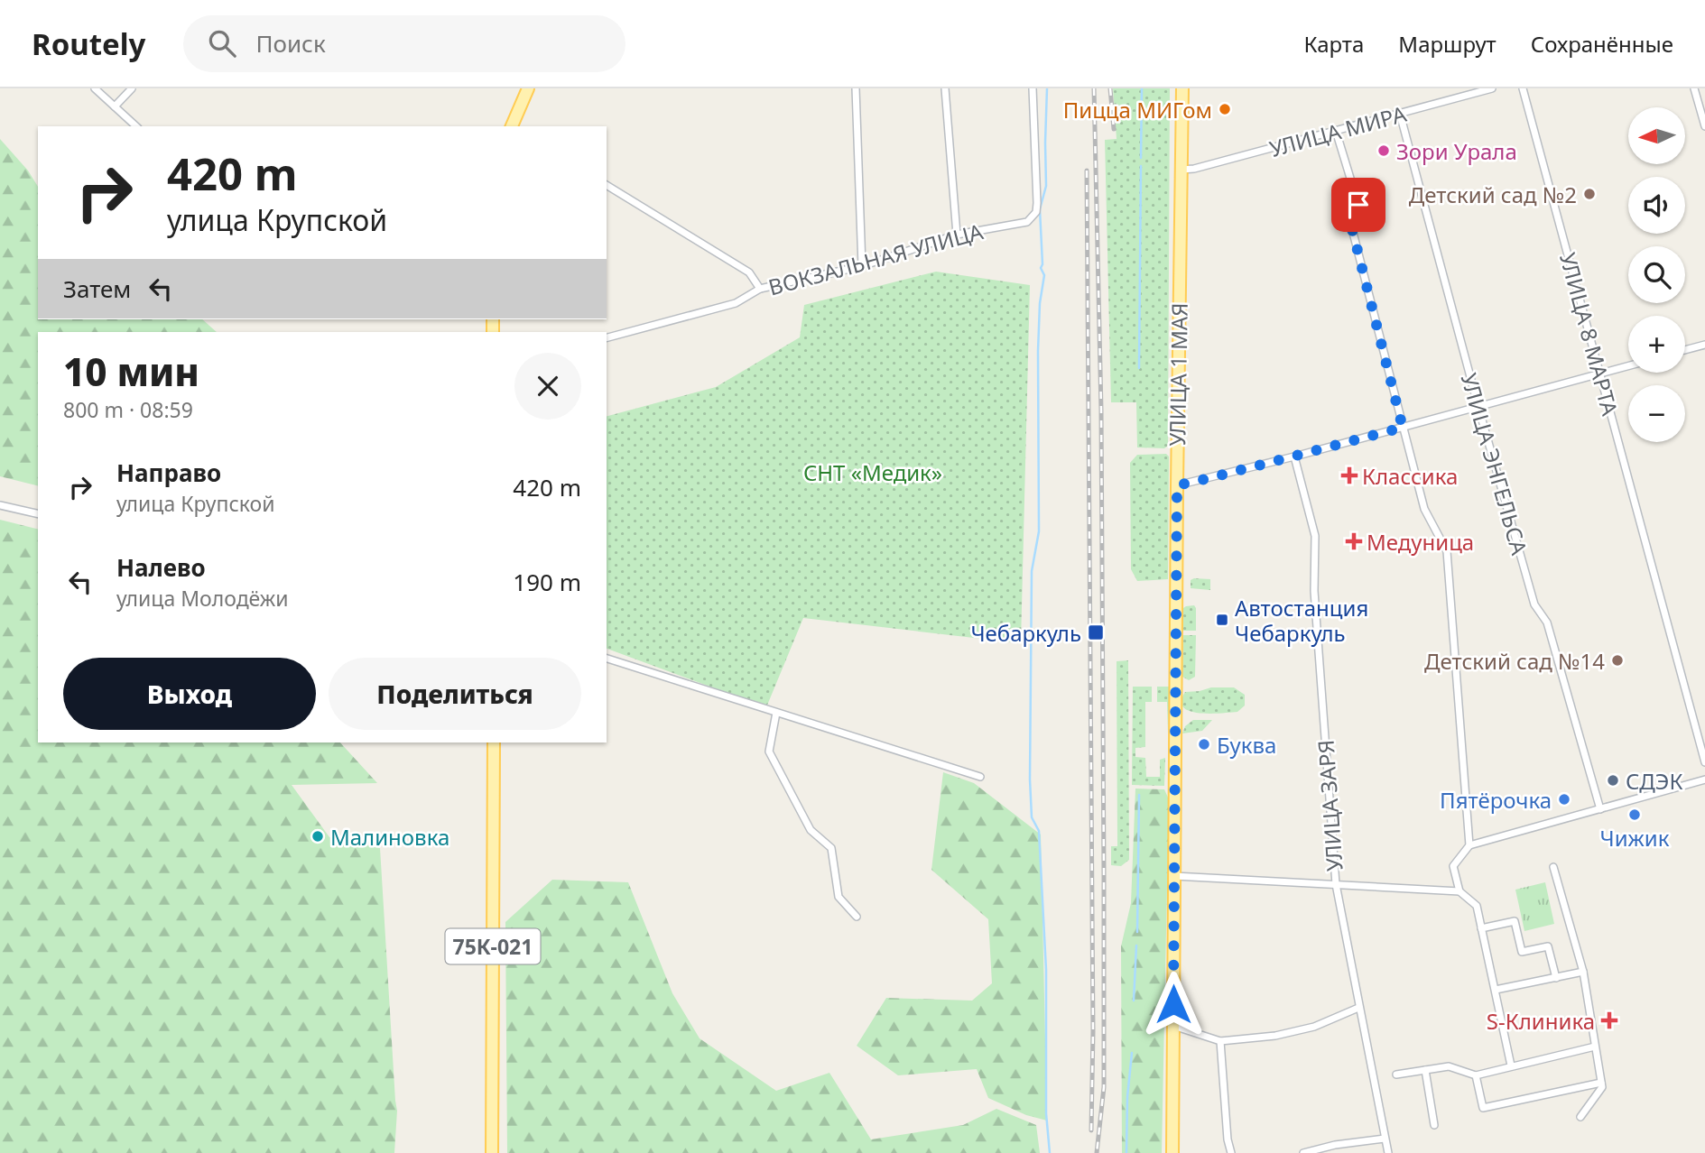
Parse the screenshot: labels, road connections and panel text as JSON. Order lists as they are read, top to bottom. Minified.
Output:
{"streets":{"main road":["УЛИЦА 1 МАЯ","75К-021"],"street":["УЛИЦА МИРА","ВОКЗАЛЬНАЯ УЛИЦА","УЛИЦА 8 МАРТА","УЛИЦА ЭНГЕЛЬСА","УЛИЦА ЗАРЯ"]},"crossings":[["УЛИЦА МИРА","УЛИЦА 1 МАЯ"],["УЛИЦА МИРА","УЛИЦА ЭНГЕЛЬСА"]],"parks":["СНТ «Медик»"],"places":{"other":["Пицца МИГом","Зори Урала","Детский сад №2","Детский сад №14","Буква","СДЭК","Пятёрочка","Чижик","Малиновка"],"health":["Классика","Медуница","S-Клиника"],"transit":["Автостанция Чебаркуль","Чебаркуль"]},"north":"left","page":{"header":"Routely","search":"Поиск","nav":["Карта","Маршрут","Сохранённые"],"map_buttons":["+","−"],"turn":["420 m","улица Крупской"],"then":"Затем","heading":["10 мин","800 m · 08:59"],"list":[{"name":"Направо","note":"улица Крупской","value":"420 m"},{"name":"Налево","note":"улица Молодёжи","value":"190 m"}],"buttons":["Выход","Поделиться"]}}
